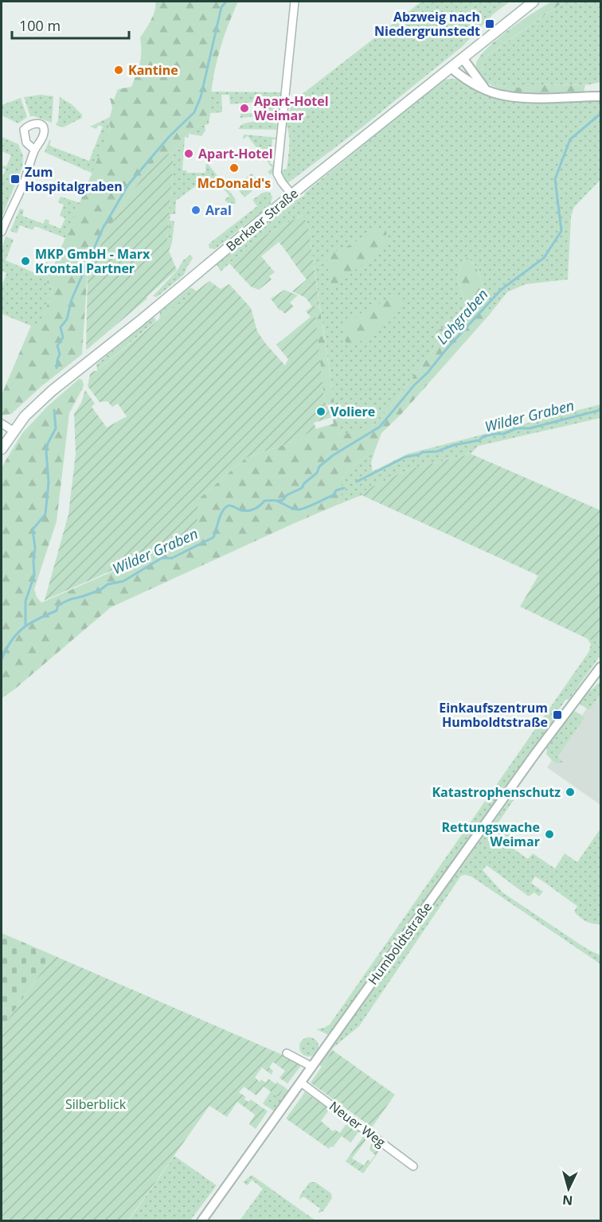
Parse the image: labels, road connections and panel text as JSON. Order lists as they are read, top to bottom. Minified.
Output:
{"streets":{"main road":["Berkaer Straße"],"street":["Humboldtstraße","Neuer Weg"]},"crossings":[["Humboldtstraße","Neuer Weg"]],"water":["Lohgraben","Wilder Graben"],"parks":["Silberblick"],"places":{"transit":["Abzweig nach Niedergrunstedt","Zum Hospitalgraben","Einkaufszentrum Humboldtstraße"],"other":["Kantine","Apart-Hotel Weimar","Apart-Hotel","McDonald's","Aral","MKP GmbH - Marx Krontal Partner","Voliere","Katastrophenschutz","Rettungswache Weimar"]},"scale_bar":"100 m","north":"bottom"}
